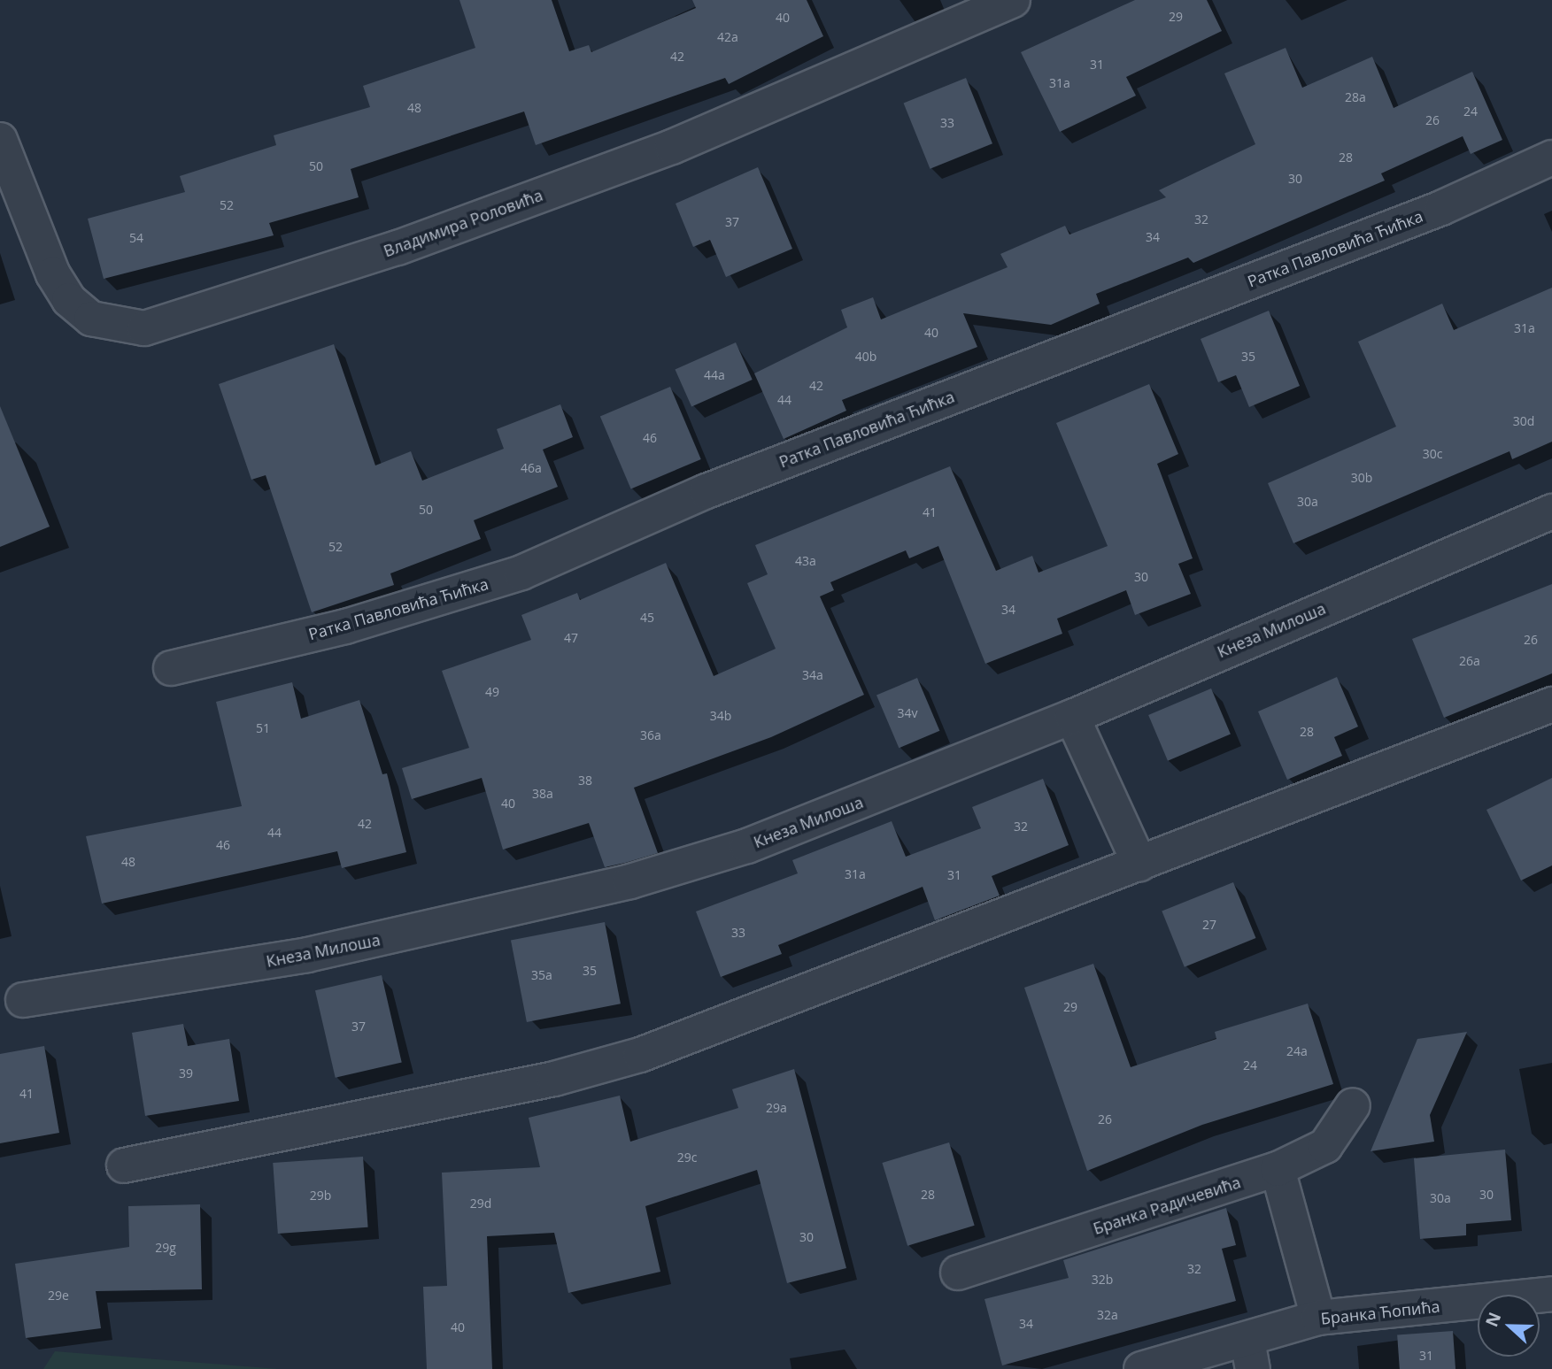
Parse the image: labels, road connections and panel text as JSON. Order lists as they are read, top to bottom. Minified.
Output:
{"streets":{"street":["Владимира Роловића","Ратка Павловића Ћићка","Кнеза Милоша","Бранка Радичевића","Бранка Ћопића"]},"house_numbers":["29","40","42a","42","31","31a","28a","48","24","26","33","28","50","30","52","32","37","34","54","31a","40","40b","35","44a","42","44","30d","46","30c","46a","30b","30a","50","41","52","43a","30","34","45","47","26","26a","34a","49","34v","34b","51","28","36a","38","38a","40","42","32","44","46","48","31a","31","27","33","35","35a","29","37","24a","24","39","41","29a","26","29c","28","30","29b","30a","29d","30","29g","32","32b","29e","32a","34","40","31"],"north":"left"}
